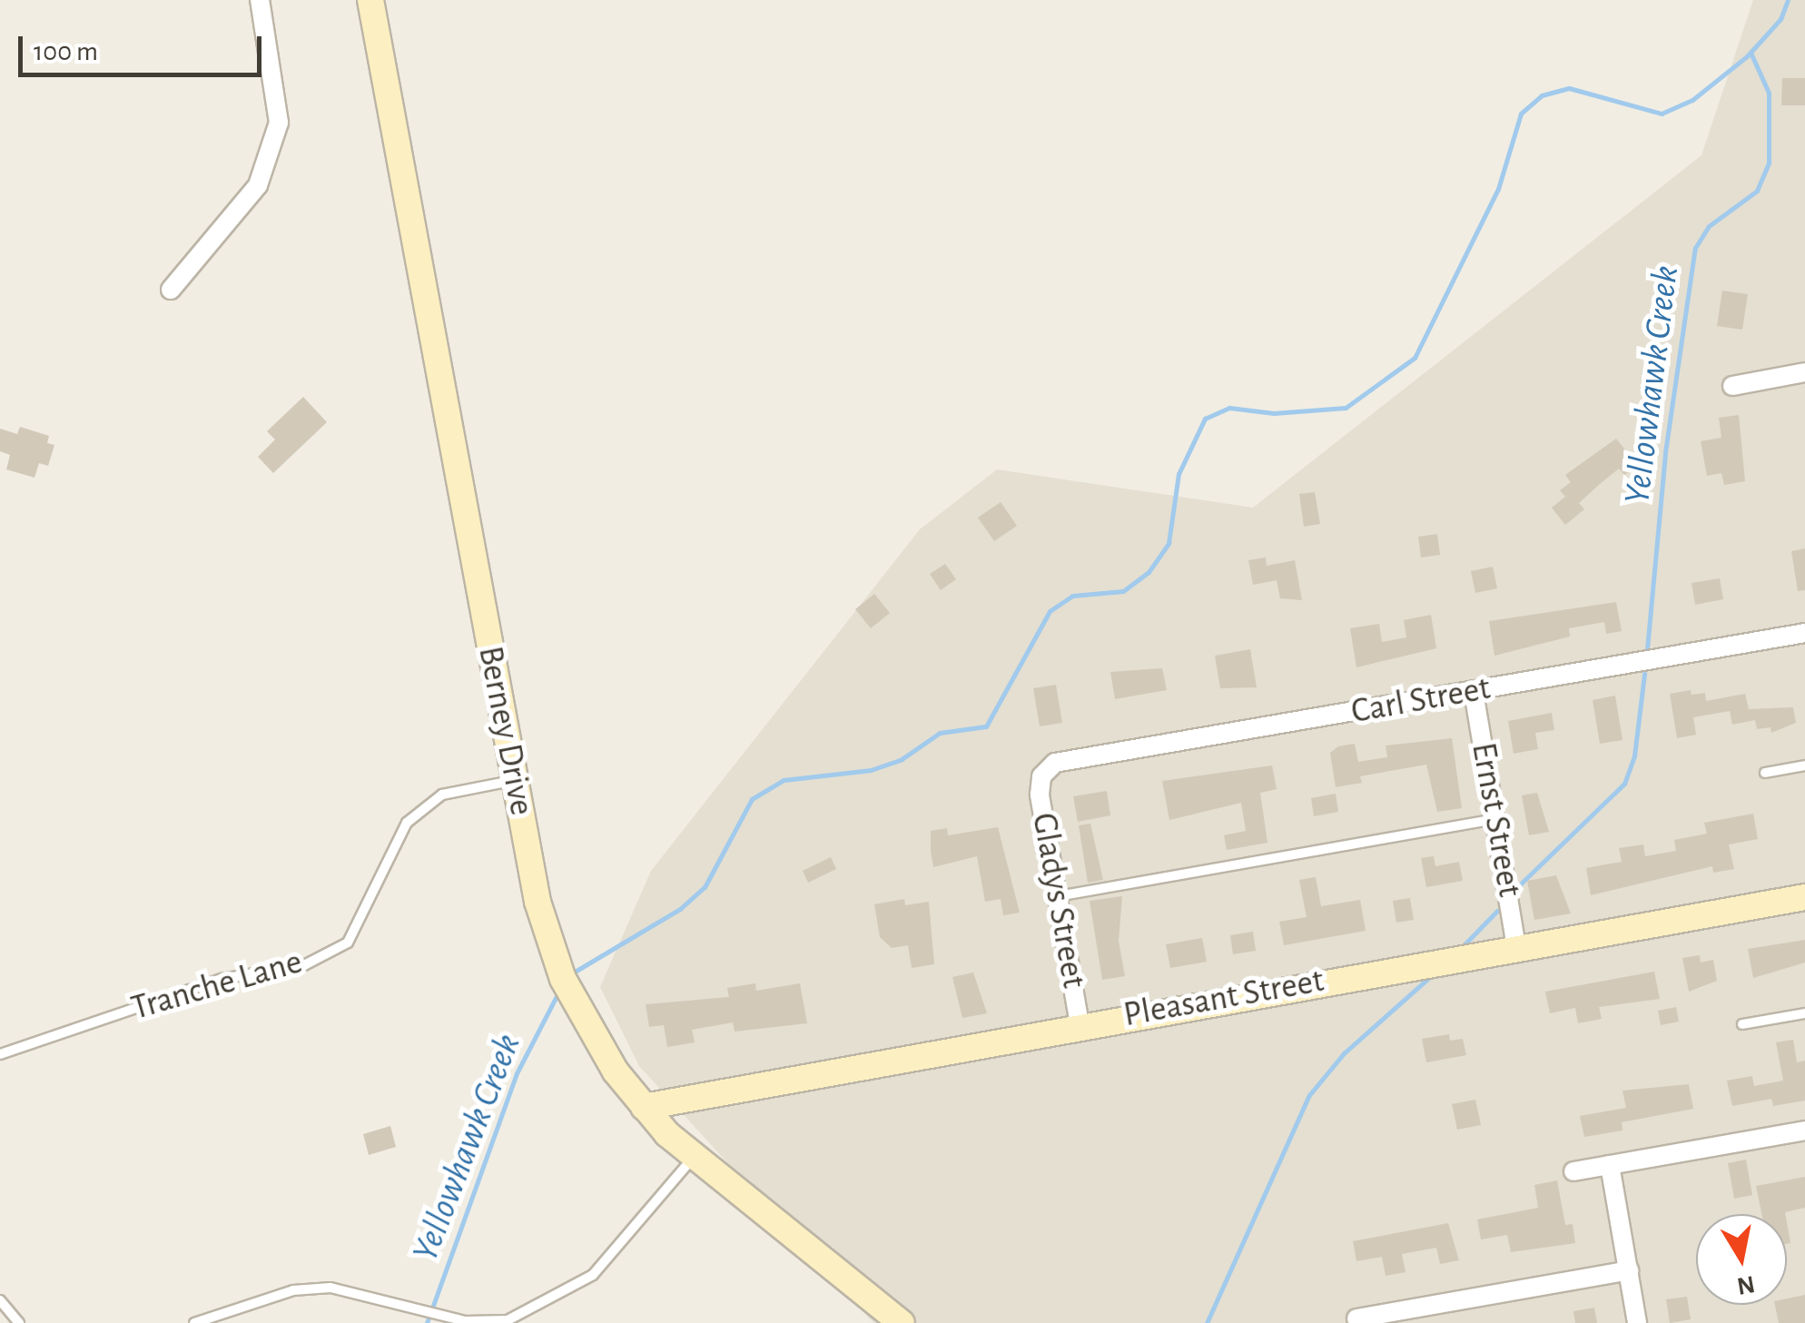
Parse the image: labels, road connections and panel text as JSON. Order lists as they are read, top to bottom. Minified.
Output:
{"streets":{"street":["Carl Street","Berney Drive","Ernst Street","Gladys Street","Pleasant Street"],"lane":["Tranche Lane"]},"crossings":[["Carl Street","Ernst Street"],["Carl Street","Gladys Street"],["Berney Drive","Tranche Lane"],["Berney Drive","Pleasant Street"],["Ernst Street","Pleasant Street"],["Gladys Street","Pleasant Street"]],"water":["Yellowhawk Creek"],"scale_bar":"100 m","north":"bottom"}
